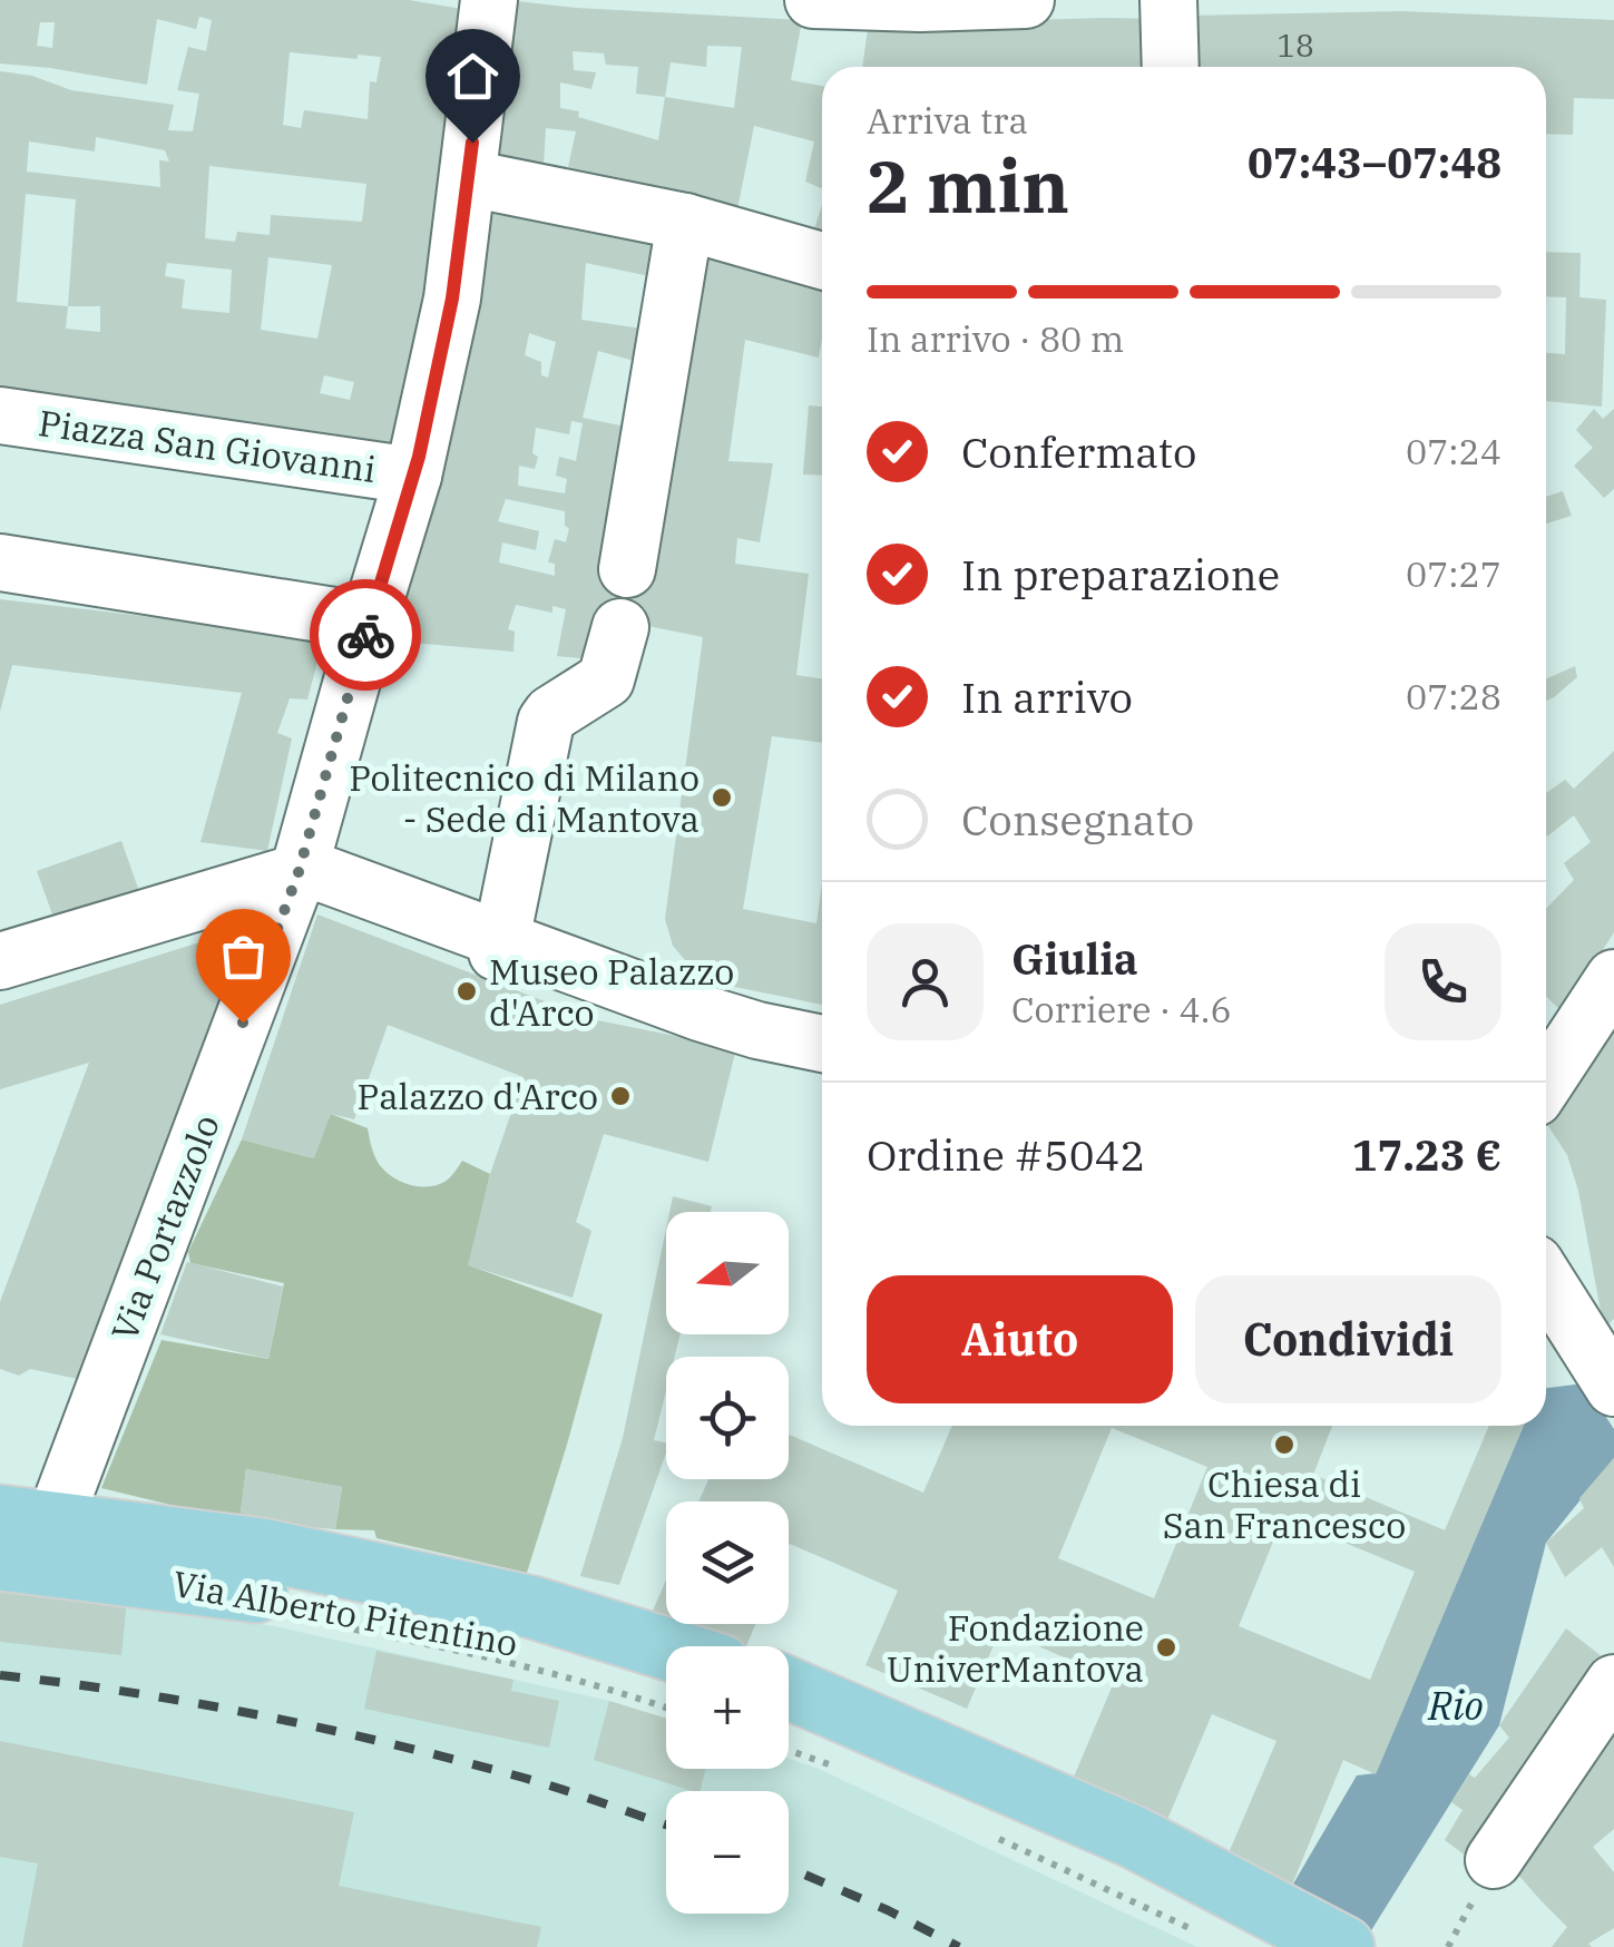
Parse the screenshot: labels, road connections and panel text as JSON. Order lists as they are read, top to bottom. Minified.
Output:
{"streets":{"main road":["Via Alberto Pitentino"],"street":["Piazza San Giovanni","Via Portazzolo"]},"crossings":[["Piazza San Giovanni","Via Portazzolo"],["Via Portazzolo","Via Alberto Pitentino"]],"water":["Rio"],"places":["Politecnico di Milano - Sede di Mantova","Museo Palazzo d'Arco","Palazzo d'Arco","Chiesa di San Francesco","Fondazione UniverMantova"],"house_numbers":["18"],"north":"left","page":{"heading":["2 min","Arriva tra","07:43–07:48"],"panel":["Giulia","Corriere · 4.6","Ordine #5042","17.23 €"],"bar":"In arrivo · 80 m","list":[["Confermato","07:24"],["In preparazione","07:27"],["In arrivo","07:28"],"Consegnato"],"map_buttons":["+","−"],"buttons":["Aiuto","Condividi"]}}
